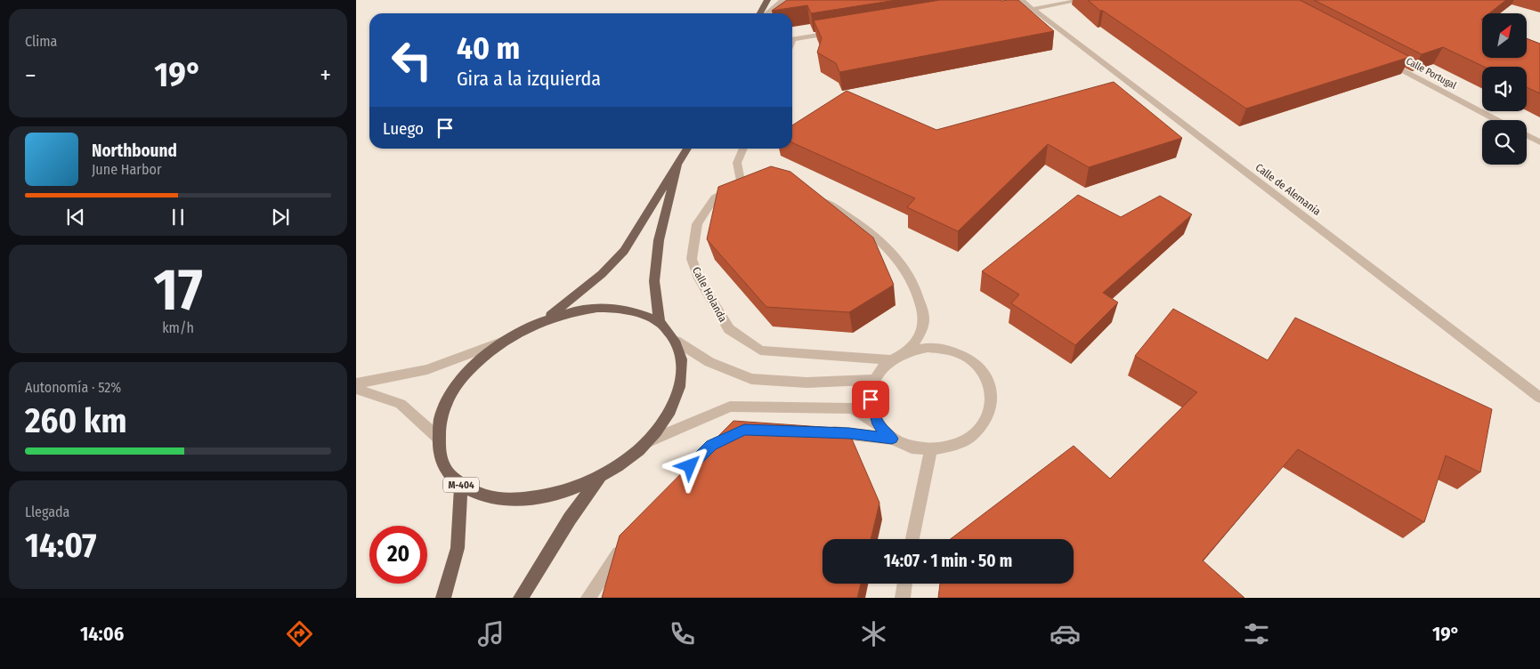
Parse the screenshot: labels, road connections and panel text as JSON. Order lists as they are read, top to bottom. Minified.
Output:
{"streets":{"main road":["M-404"],"street":["Calle Portugal","Calle de Alemania","Calle Holanda"]},"north":"top right","page":{"tile":["Clima",["17","km/h"],["Autonomía · 52%","260 km"],["Llegada","14:07"]],"turn":["40 m","Gira a la izquierda"],"heat":["−","19°","+"],"then":"Luego","song":["Northbound","June Harbor"],"limit":"20","trip":"14:07 · 1 min · 50 m","tabs":["14:06","19°"]}}
